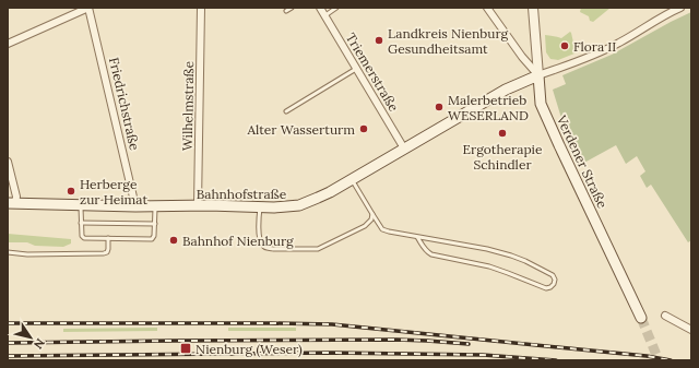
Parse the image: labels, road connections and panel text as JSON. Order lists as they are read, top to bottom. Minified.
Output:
{"streets":{"main road":["Verdener Straße","Bahnhofstraße"],"street":["Triemerstraße","Friedrichstraße","Wilhelmstraße"]},"crossings":[["Triemerstraße","Bahnhofstraße"],["Friedrichstraße","Bahnhofstraße"],["Wilhelmstraße","Bahnhofstraße"],["Verdener Straße","Bahnhofstraße"]],"places":{"other":["Landkreis Nienburg Gesundheitsamt","Flora II","Malerbetrieb WESERLAND","Alter Wasserturm","Ergotherapie Schindler","Herberge zur Heimat","Bahnhof Nienburg"],"transit":["Nienburg (Weser)"]},"north":"bottom right"}
